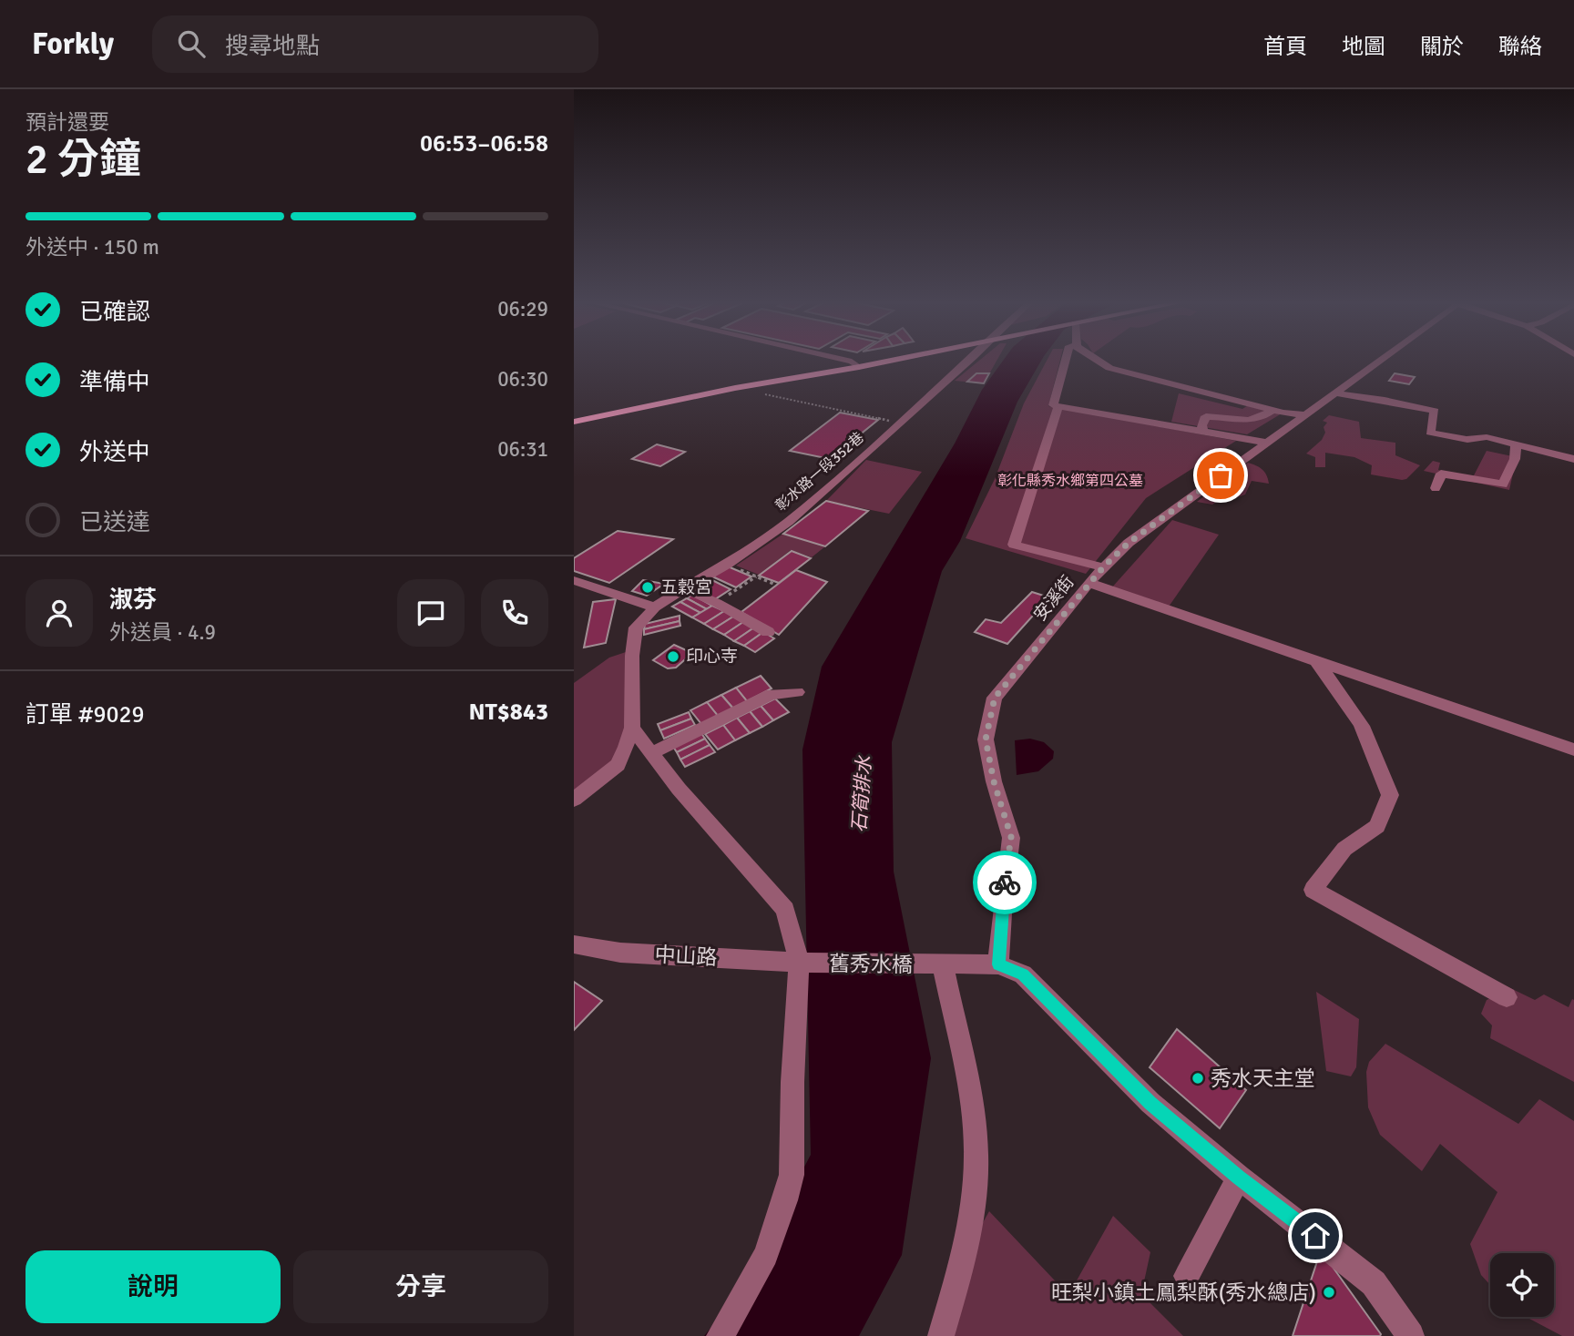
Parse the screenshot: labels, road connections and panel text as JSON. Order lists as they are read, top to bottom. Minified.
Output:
{"streets":{"street":["彰水路一段352巷","安溪街","中山路","舊秀水橋"]},"crossings":[["安溪街","舊秀水橋"],["中山路","舊秀水橋"]],"water":["石筍排水"],"parks":["彰化縣秀水鄉第四公墓"],"places":["五穀宮","印心寺","秀水天主堂","旺梨小鎮土鳳梨酥(秀水總店)"],"page":{"header":"Forkly","search":"搜尋地點","nav":["首頁","地圖","關於","聯絡"],"heading":["2 分鐘","預計還要","06:53–06:58"],"panel":["淑芬","外送員 · 4.9","訂單 #9029","NT$843"],"bar":"外送中 · 150 m","list":[["已確認","06:29"],["準備中","06:30"],["外送中","06:31"],"已送達"],"buttons":["說明","分享"]}}
